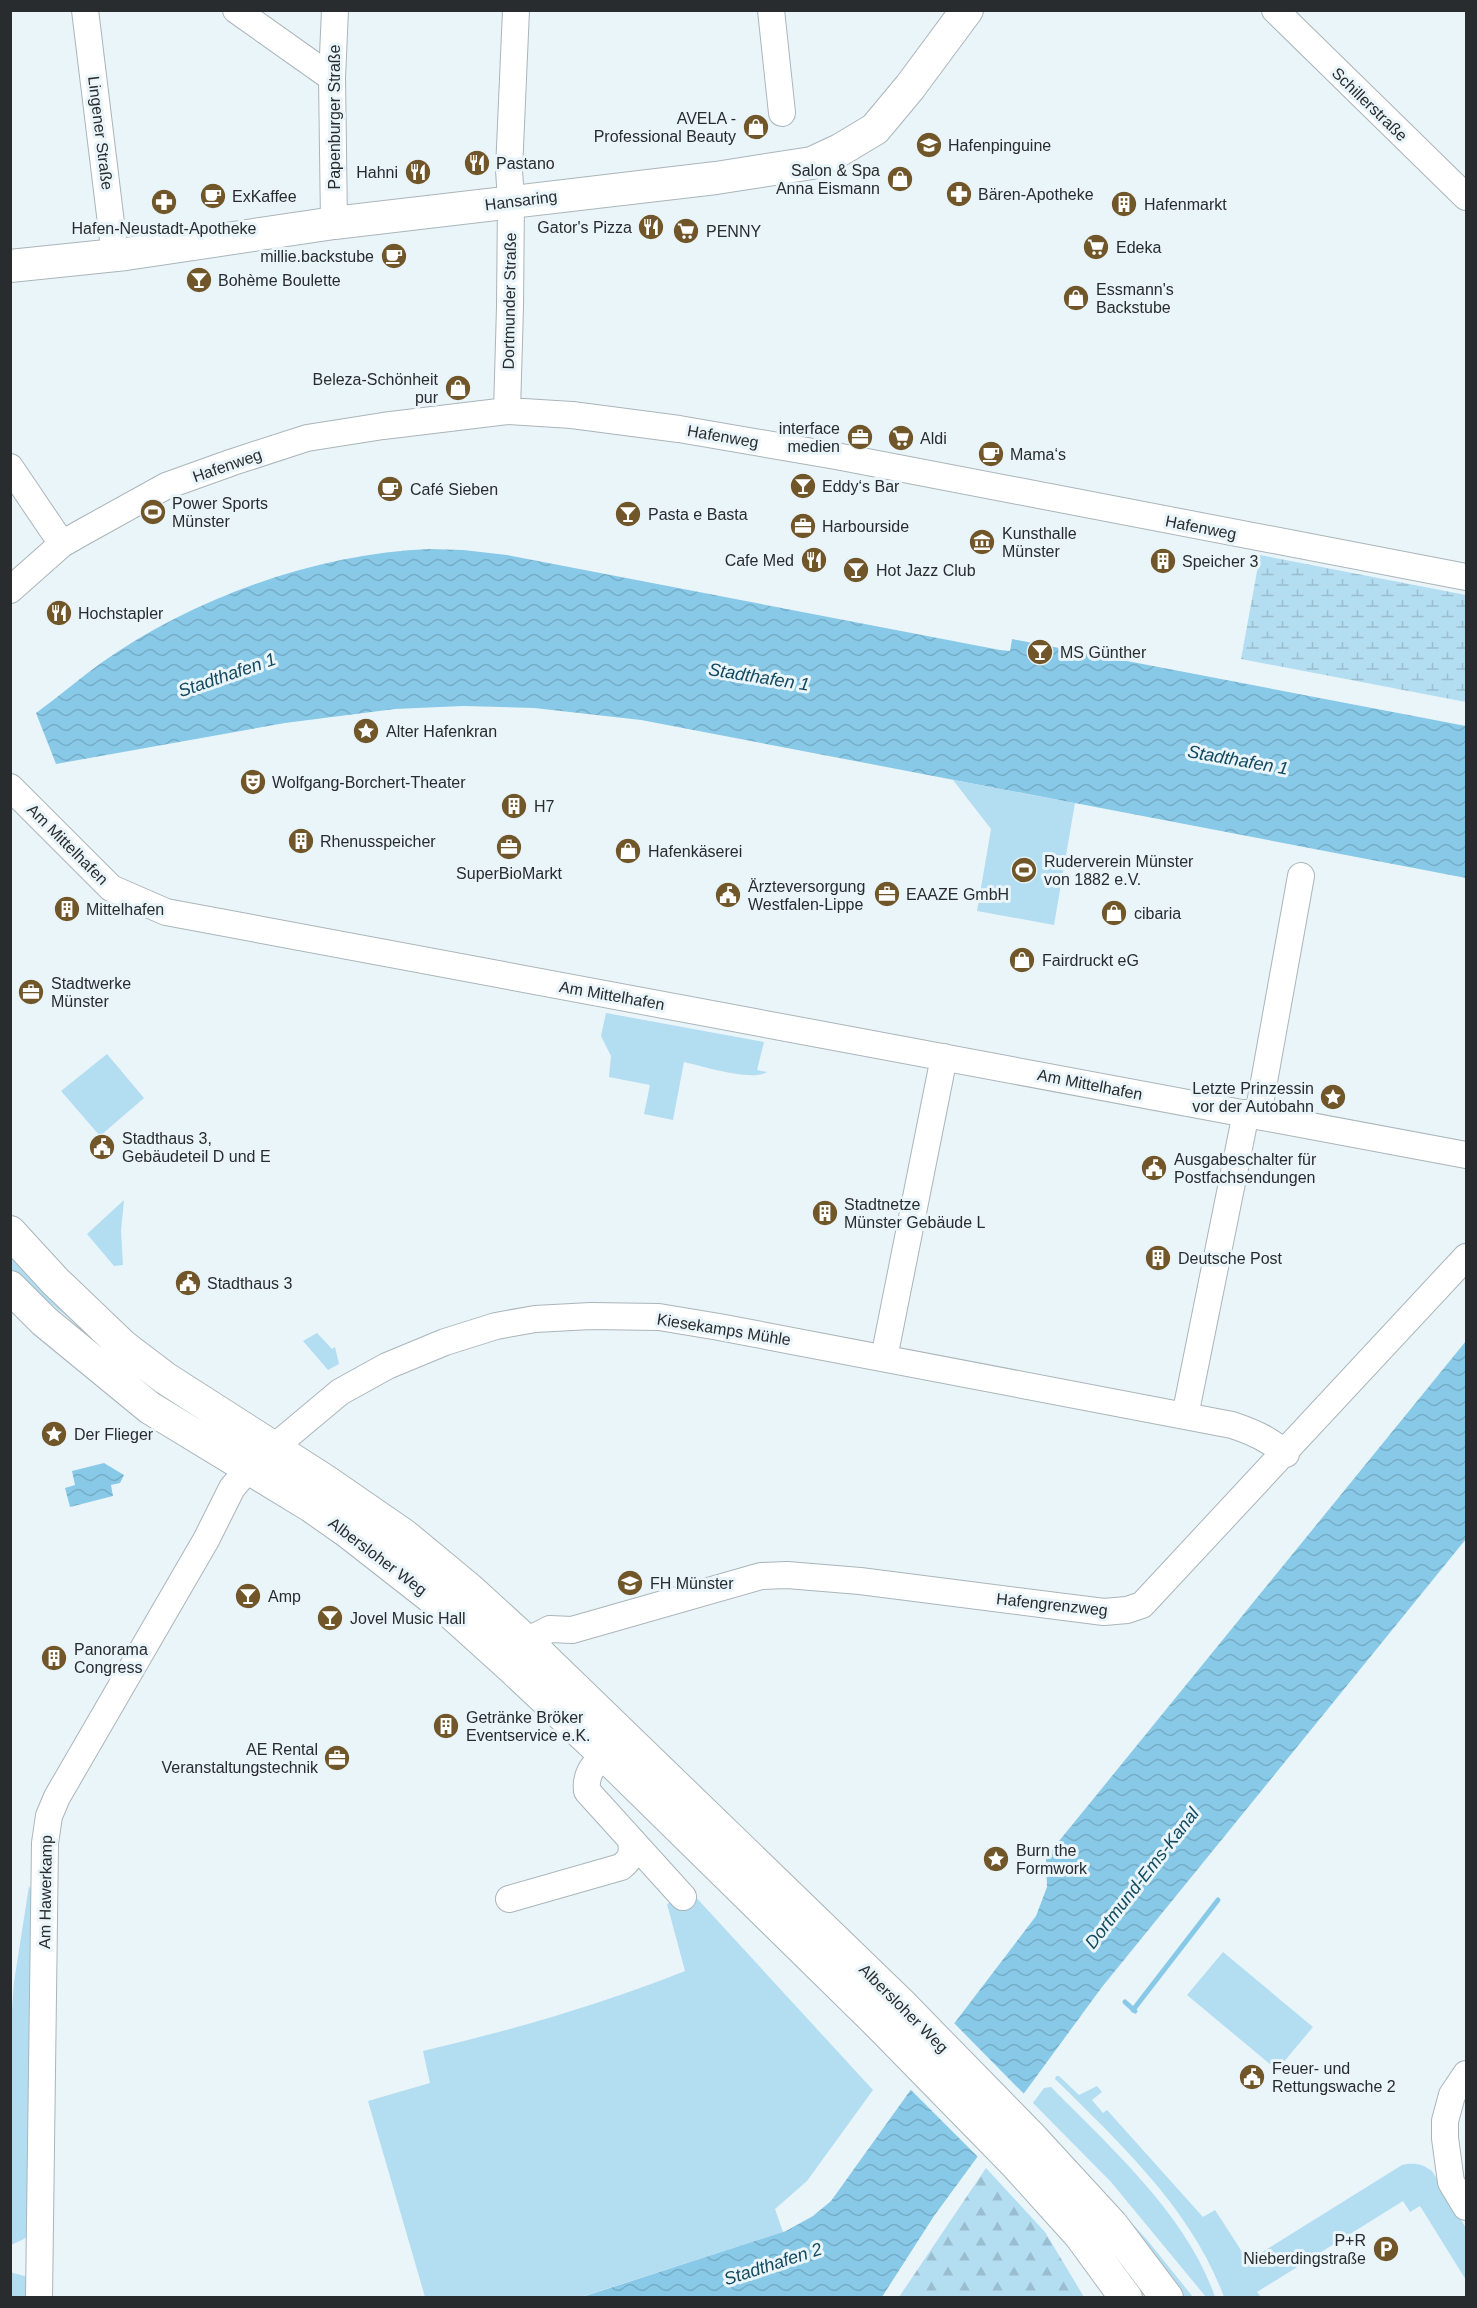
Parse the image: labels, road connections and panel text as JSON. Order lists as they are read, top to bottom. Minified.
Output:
{"streets":{"main road":["Hansaring","Albersloher Weg"],"street":["Schillerstraße","Papenburger Straße","Lingener Straße","Dortmunder Straße","Hafenweg","Am Mittelhafen","Kiesekamps Mühle","Hafengrenzweg","Am Hawerkamp"]},"crossings":[["Papenburger Straße","Hansaring"],["Lingener Straße","Hansaring"],["Hansaring","Dortmunder Straße"],["Dortmunder Straße","Hafenweg"],["Kiesekamps Mühle","Albersloher Weg"],["Kiesekamps Mühle","Hafengrenzweg"],["Albersloher Weg","Hafengrenzweg"],["Albersloher Weg","Am Hawerkamp"]],"water":["Stadthafen 1","Dortmund-Ems-Kanal","Stadthafen 2"],"places":{"shop":["AVELA - Professional Beauty","Salon & Spa Anna Eismann","Essmann's Backstube","Beleza-Schönheit pur","Hafenkäserei","cibaria","Fairdruckt eG"],"school or university":["Hafenpinguine","FH Münster"],"restaurant":["Pastano","Hahni","Gator's Pizza","Cafe Med","Hochstapler"],"pharmacy":["Bären-Apotheke","Hafen-Neustadt-Apotheke"],"cafe":["ExKaffee","millie.backstube","Mama‘s","Café Sieben"],"building":["Hafenmarkt","Speicher 3","H7","Rhenusspeicher","Mittelhafen","Stadtnetze Münster Gebäude L","Deutsche Post","Panorama Congress","Getränke Bröker Eventservice e.K."],"supermarket":["PENNY","Edeka","Aldi"],"bar":["Bohème Boulette","Eddy‘s Bar","Pasta e Basta","Hot Jazz Club","MS Günther","Amp","Jovel Music Hall"],"office":["interface medien","Harbourside","SuperBioMarkt","EAAZE GmbH","Stadtwerke Münster","AE Rental Veranstaltungstechnik"],"sports":["Power Sports Münster","Ruderverein Münster von 1882 e.V."],"museum":["Kunsthalle Münster"],"place":["Alter Hafenkran","Letzte Prinzessin vor der Autobahn","Der Flieger","Burn the Formwork"],"theatre":["Wolfgang-Borchert-Theater"],"public building":["Ärzteversorgung Westfalen-Lippe","Stadthaus 3, Gebäudeteil D und E","Ausgabeschalter für Postfachsendungen","Stadthaus 3","Feuer- und Rettungswache 2"],"parking":["P+R Nieberdingstraße"]}}
